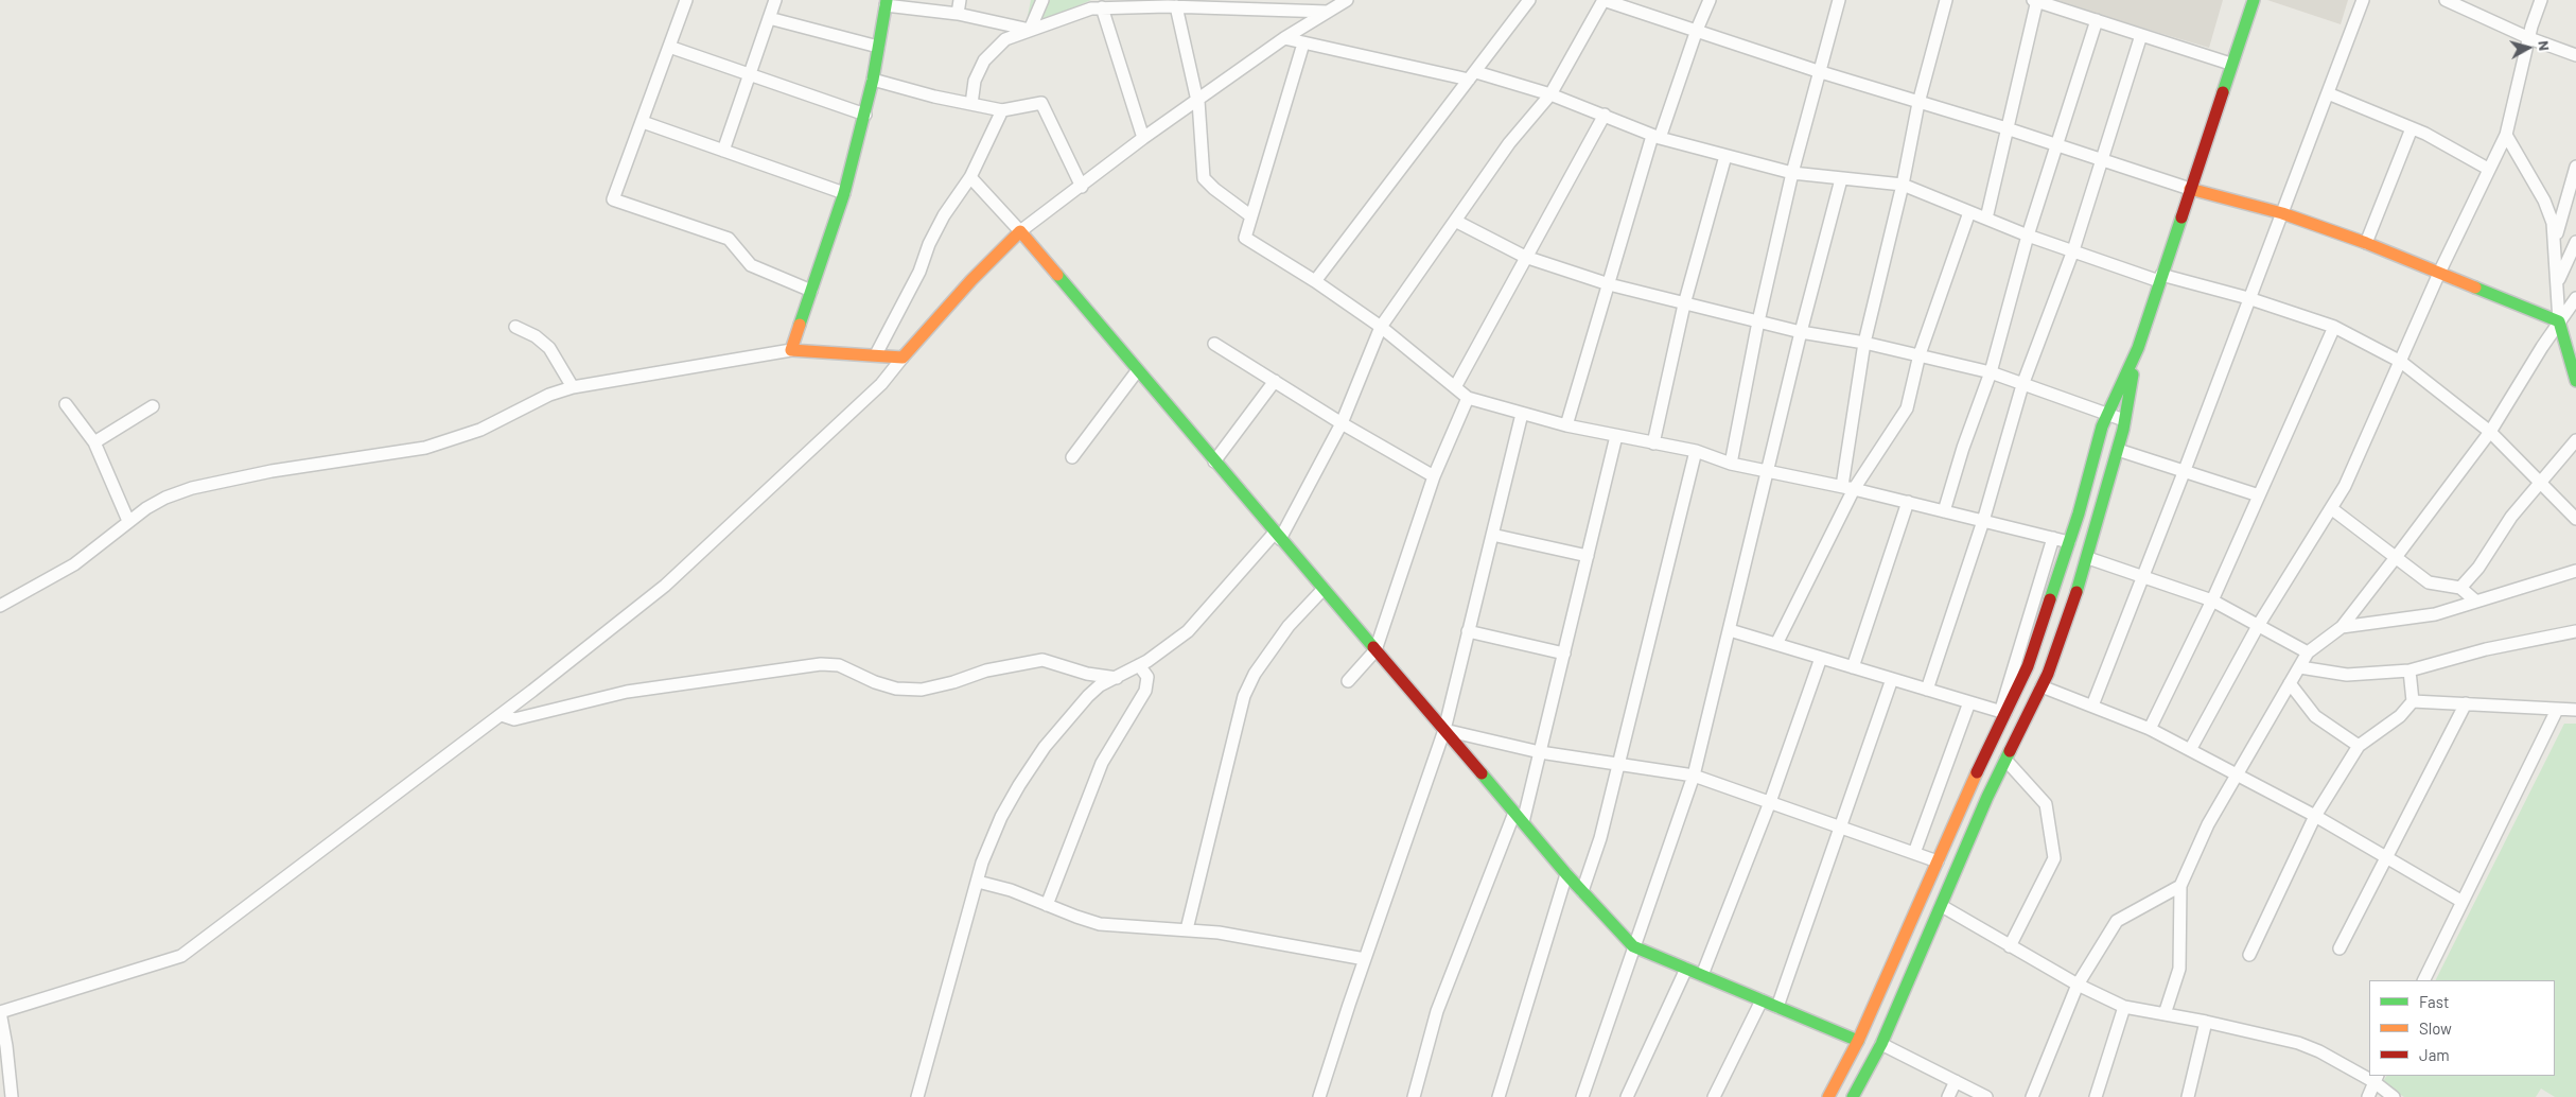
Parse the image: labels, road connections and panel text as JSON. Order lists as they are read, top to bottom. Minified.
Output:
{"legend":["Fast","Slow","Jam"],"north":"right"}
